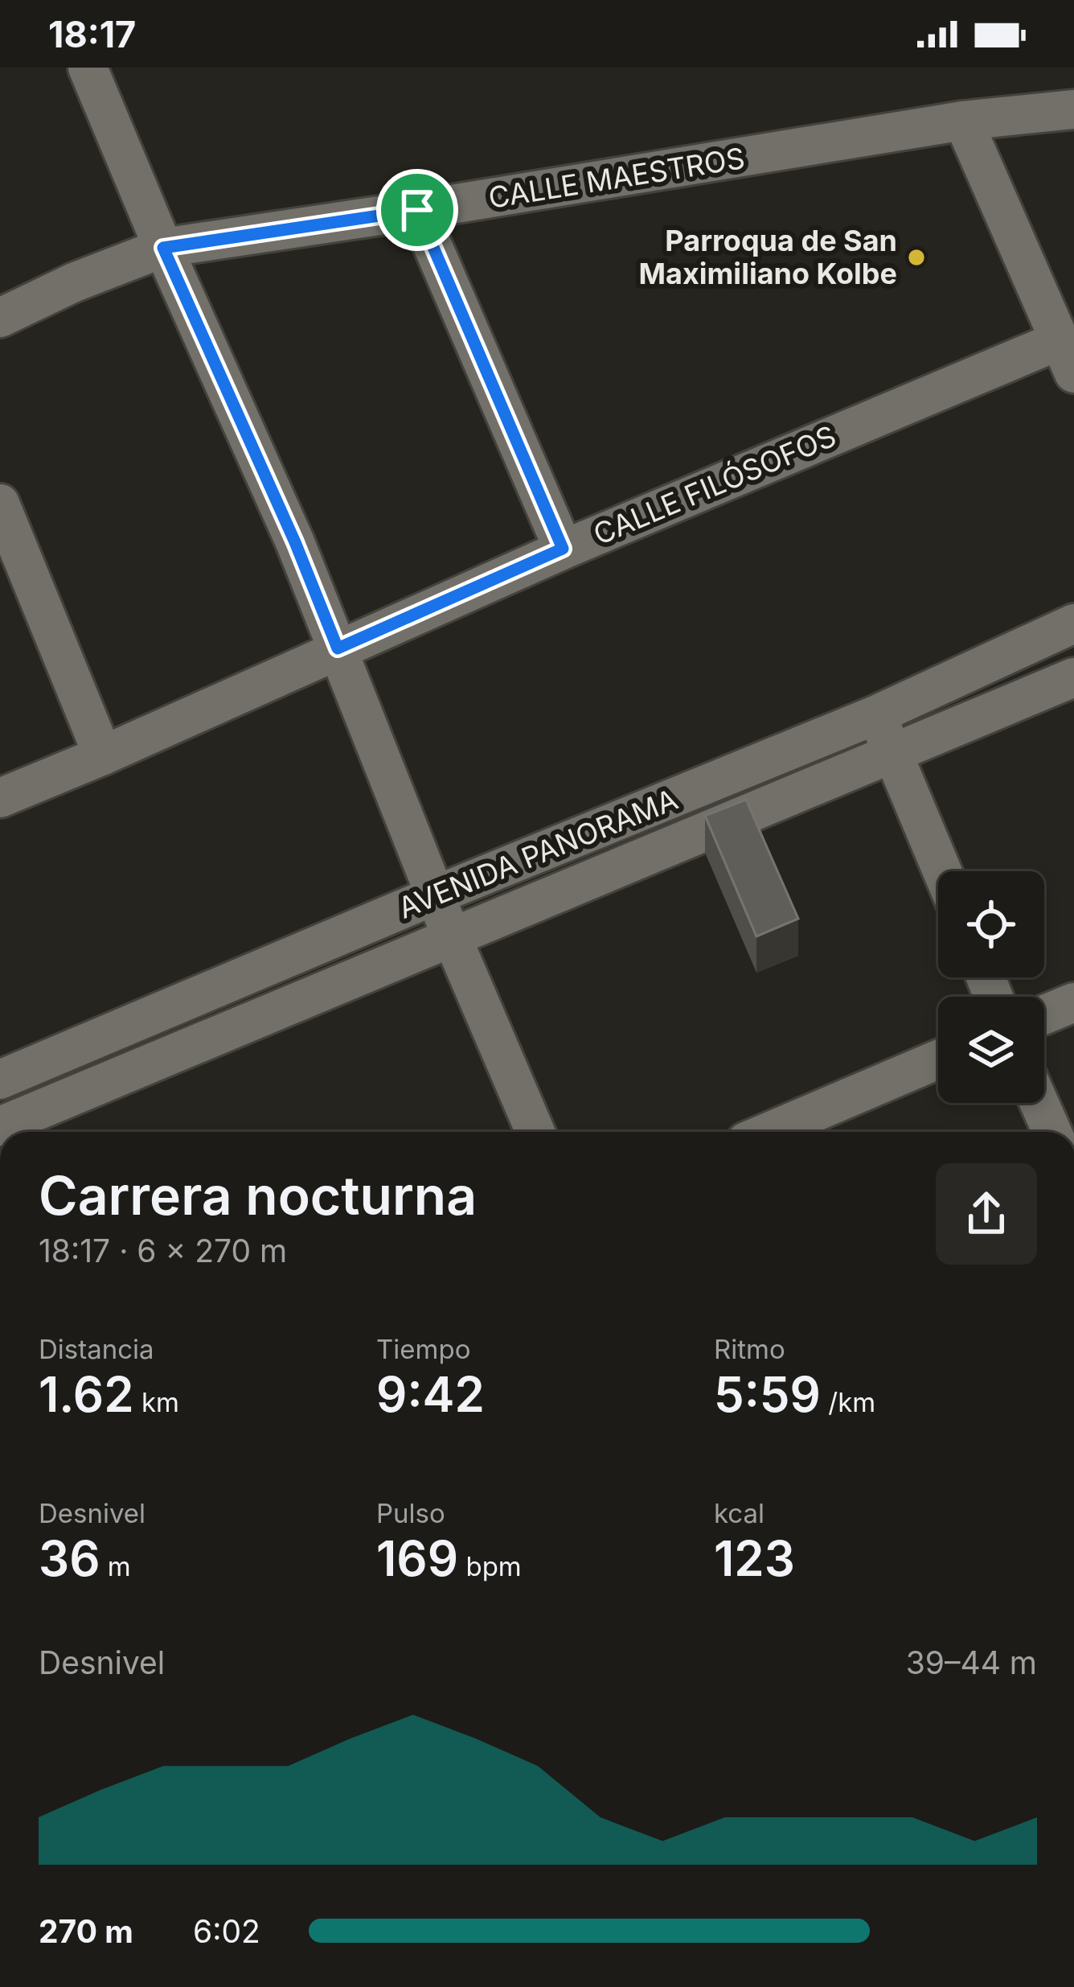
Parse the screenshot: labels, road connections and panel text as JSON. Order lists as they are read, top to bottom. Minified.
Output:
{"streets":{"street":["CALLE MAESTROS","CALLE FILÓSOFOS","AVENIDA PANORAMA"]},"places":["Parroqua de San Maximiliano Kolbe"],"page":{"status":"18:17","heading":["Carrera nocturna","18:17 · 6 × 270 m"],"stats":[["Distancia","1.62 km"],["Tiempo","9:42"],["Ritmo","5:59 /km"],["Desnivel","36 m"],["Pulso","169 bpm"],["kcal","123"]],"chart":["Desnivel","39–44 m"],"list":[{"name":"270 m","note":"6:02"}]}}
